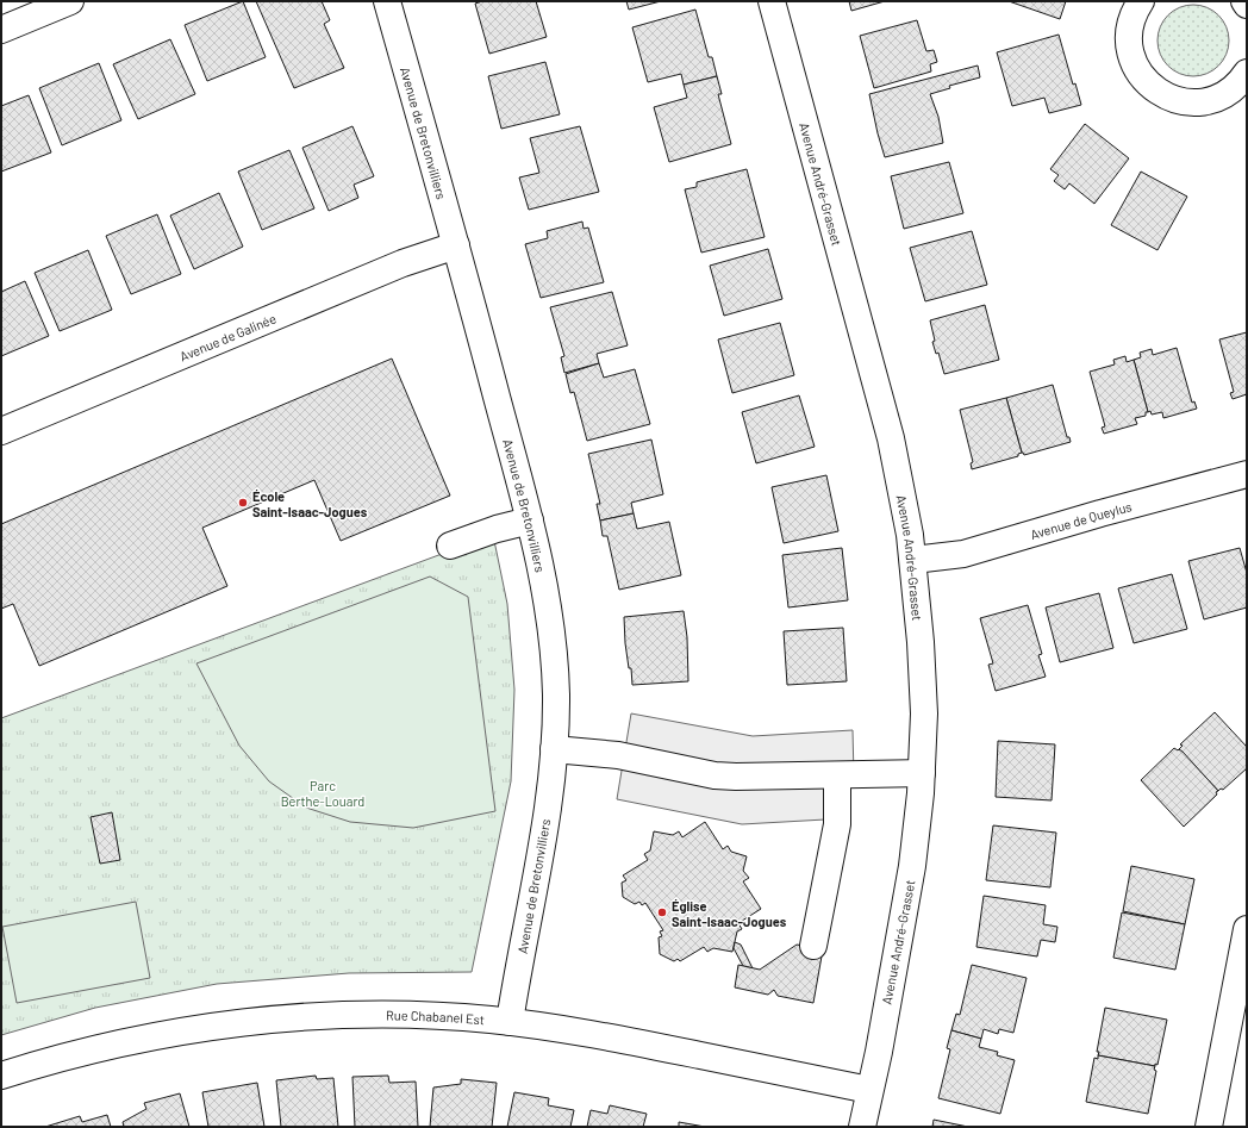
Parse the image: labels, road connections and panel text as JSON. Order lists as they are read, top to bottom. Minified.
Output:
{"streets":{"street":["Avenue de Bretonvilliers","Avenue André-Grasset","Avenue de Galinée","Avenue de Queylus","Rue Chabanel Est"]},"crossings":[["Avenue de Bretonvilliers","Avenue de Galinée"],["Avenue de Bretonvilliers","Rue Chabanel Est"],["Avenue André-Grasset","Avenue de Queylus"],["Avenue André-Grasset","Rue Chabanel Est"]],"parks":["Parc Berthe-Louard"],"places":["École Saint-Isaac-Jogues","Église Saint-Isaac-Jogues"]}
